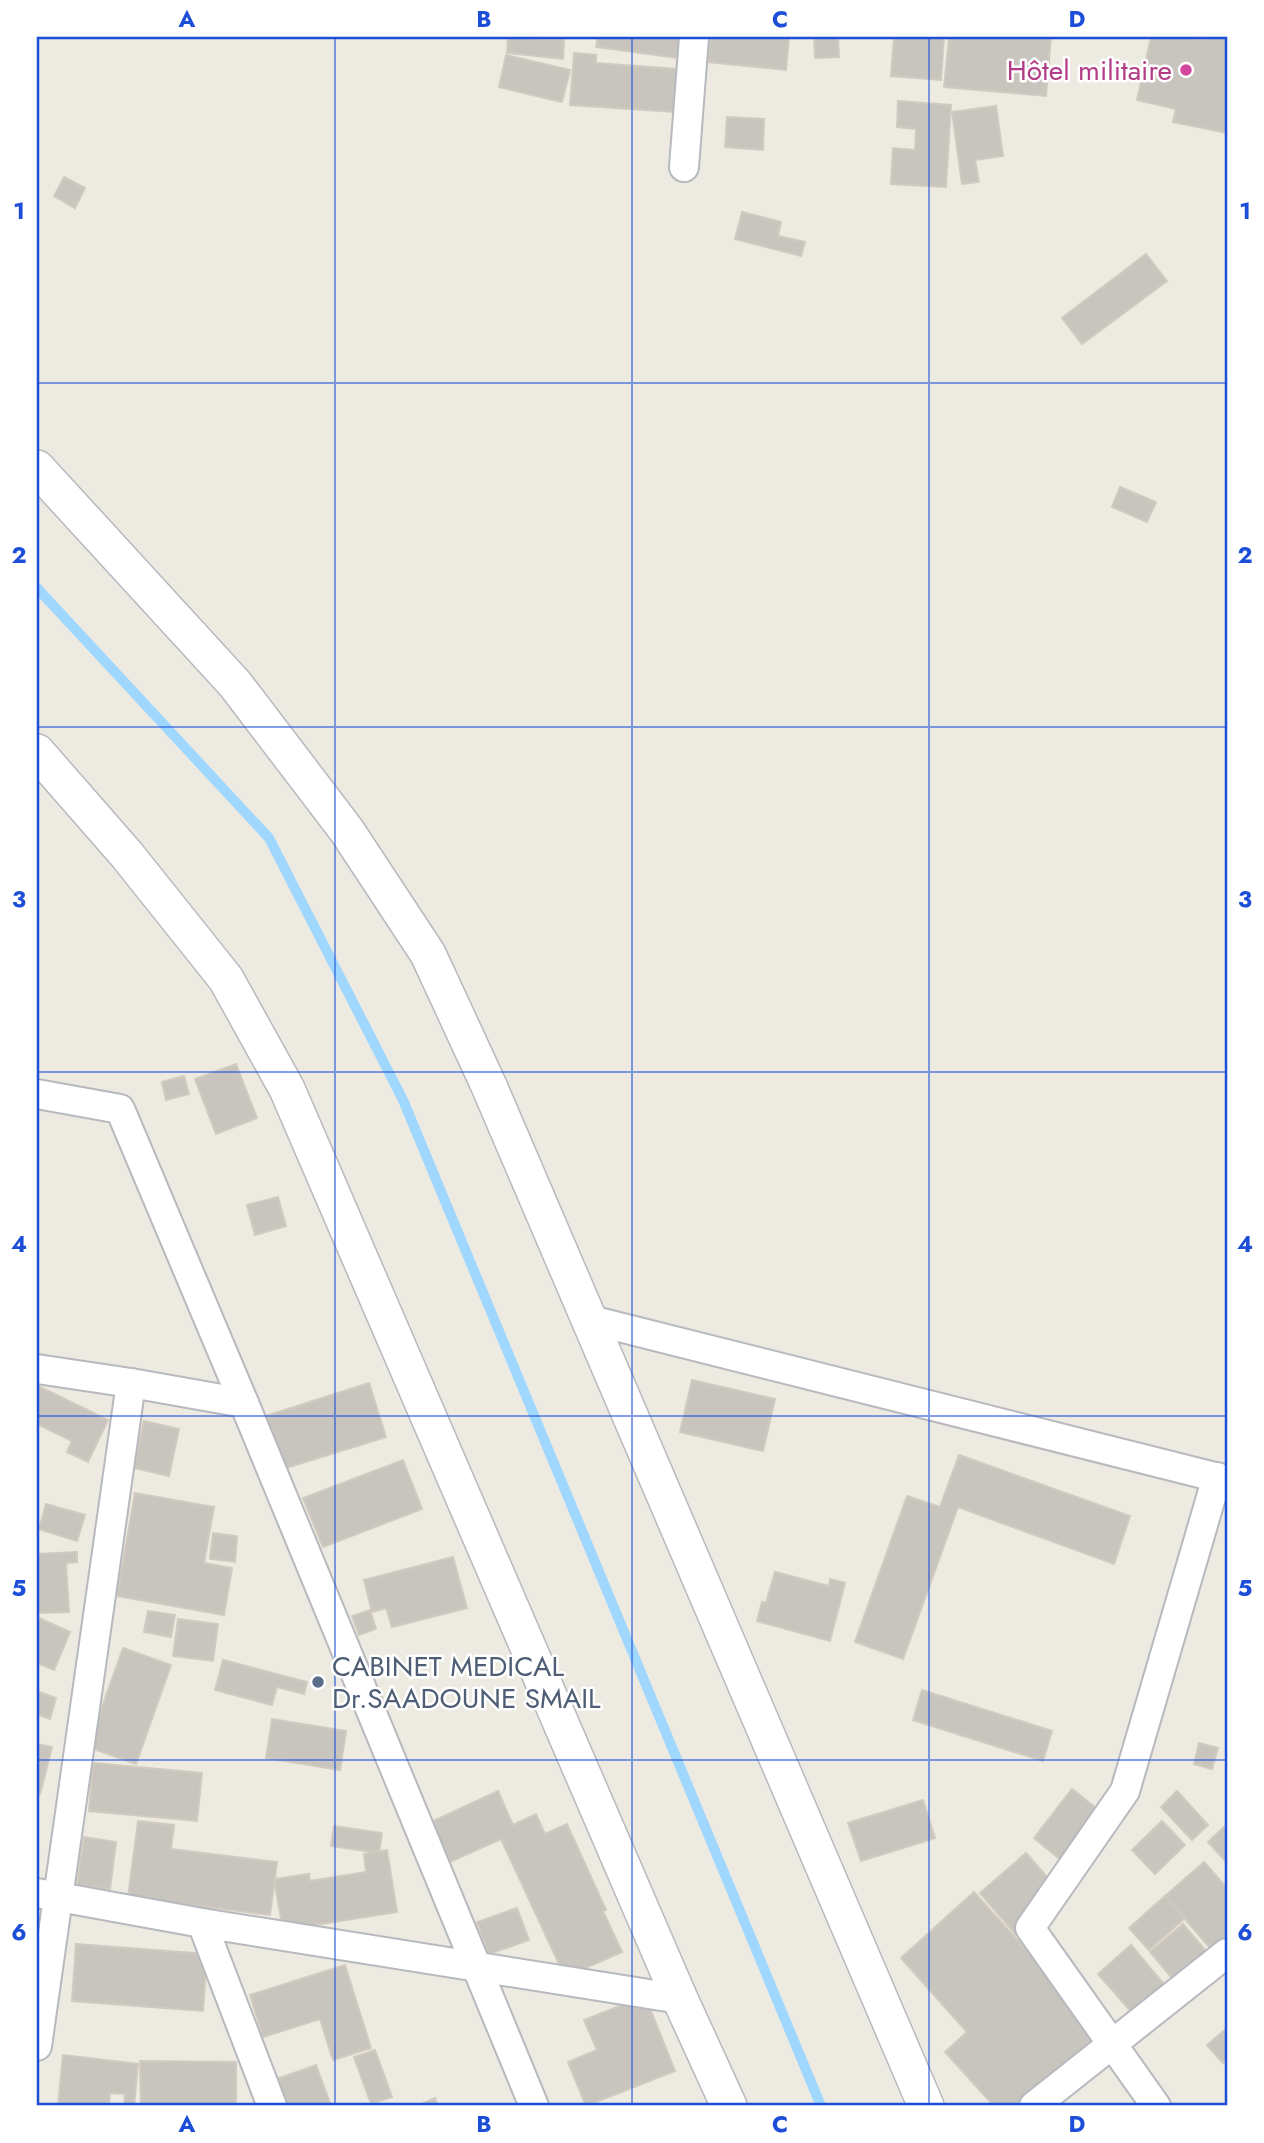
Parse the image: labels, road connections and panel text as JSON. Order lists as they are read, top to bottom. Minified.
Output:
{"places":["Hôtel militaire","CABINET MEDICAL Dr.SAADOUNE SMAIL"],"grid":{"columns":["A","B","C","D"],"rows":["1","2","3","4","5","6"]}}
